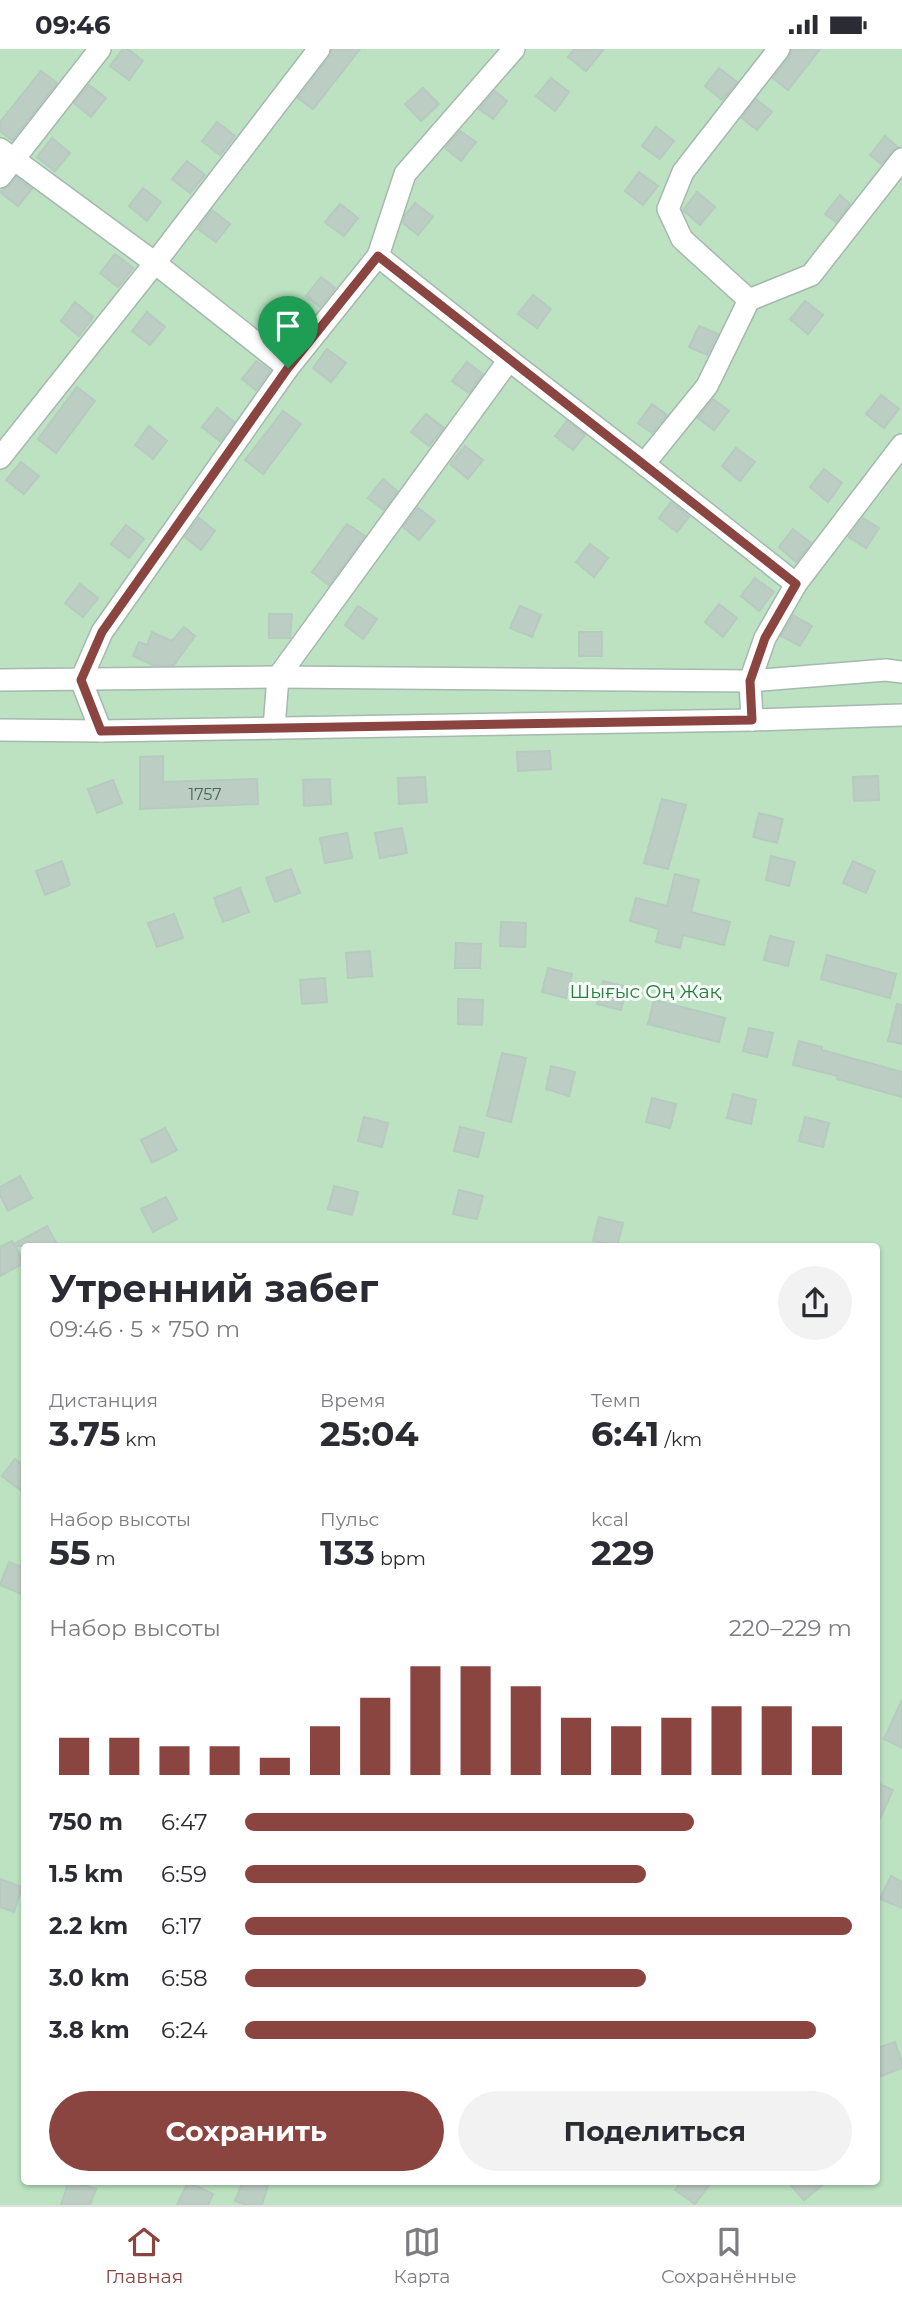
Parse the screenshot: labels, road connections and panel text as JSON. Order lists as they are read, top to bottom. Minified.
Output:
{"parks":["Шығыс Оң Жақ"],"house_numbers":["1757"],"page":{"status":"09:46","heading":["Утренний забег","09:46 · 5 × 750 m"],"stats":[["Дистанция","3.75 km"],["Время","25:04"],["Темп","6:41 /km"],["Набор высоты","55 m"],["Пульс","133 bpm"],["kcal","229"]],"chart":["Набор высоты","220–229 m"],"list":[{"name":"750 m","note":"6:47"},{"name":"1.5 km","note":"6:59"},{"name":"2.2 km","note":"6:17"},{"name":"3.0 km","note":"6:58"},{"name":"3.8 km","note":"6:24"}],"buttons":["Сохранить","Поделиться"],"tabs":["Главная","Карта","Сохранённые"]}}
